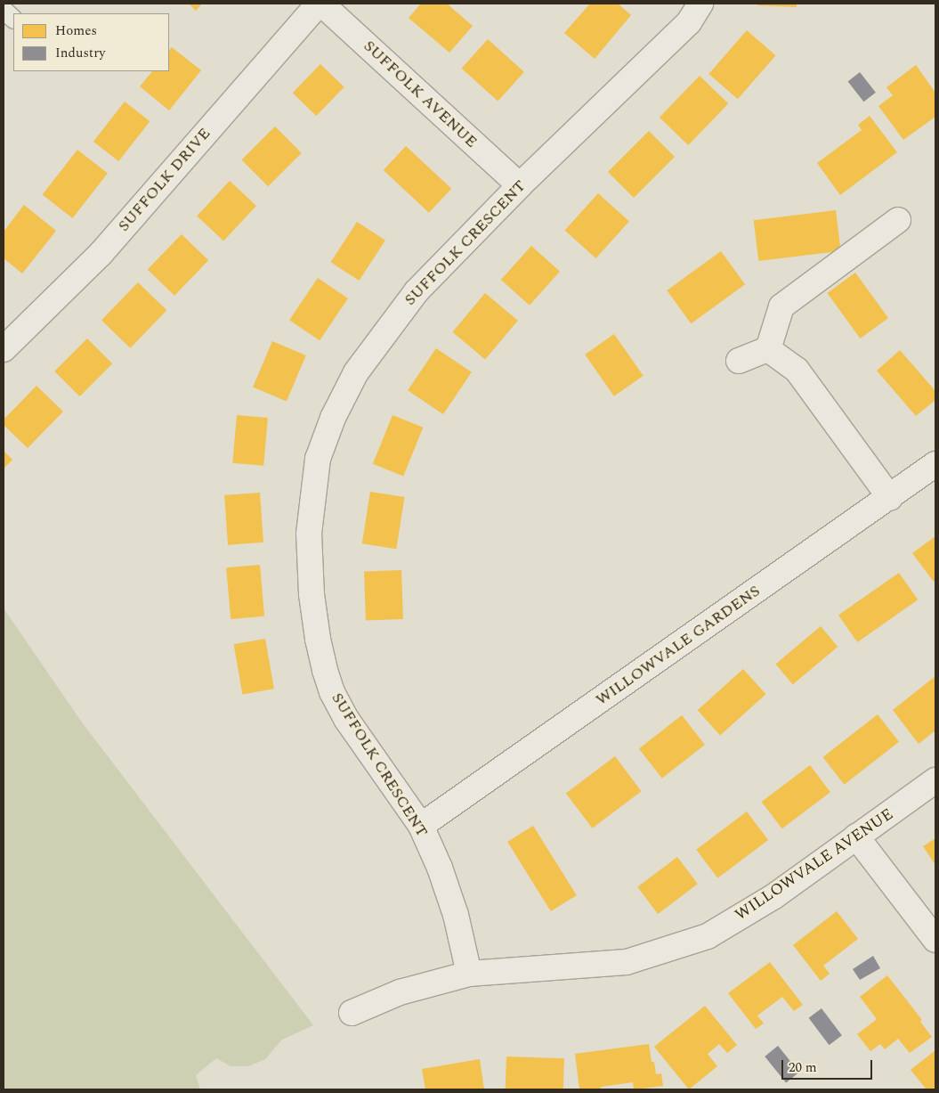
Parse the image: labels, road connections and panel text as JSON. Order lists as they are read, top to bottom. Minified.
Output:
{"streets":{"street":["SUFFOLK AVENUE","SUFFOLK DRIVE","SUFFOLK CRESCENT","WILLOWVALE GARDENS","WILLOWVALE AVENUE"]},"crossings":[["SUFFOLK AVENUE","SUFFOLK DRIVE"],["SUFFOLK AVENUE","SUFFOLK CRESCENT"],["SUFFOLK CRESCENT","WILLOWVALE GARDENS"],["SUFFOLK CRESCENT","WILLOWVALE AVENUE"]],"legend":["Homes","Industry"],"scale_bar":"20 m"}
